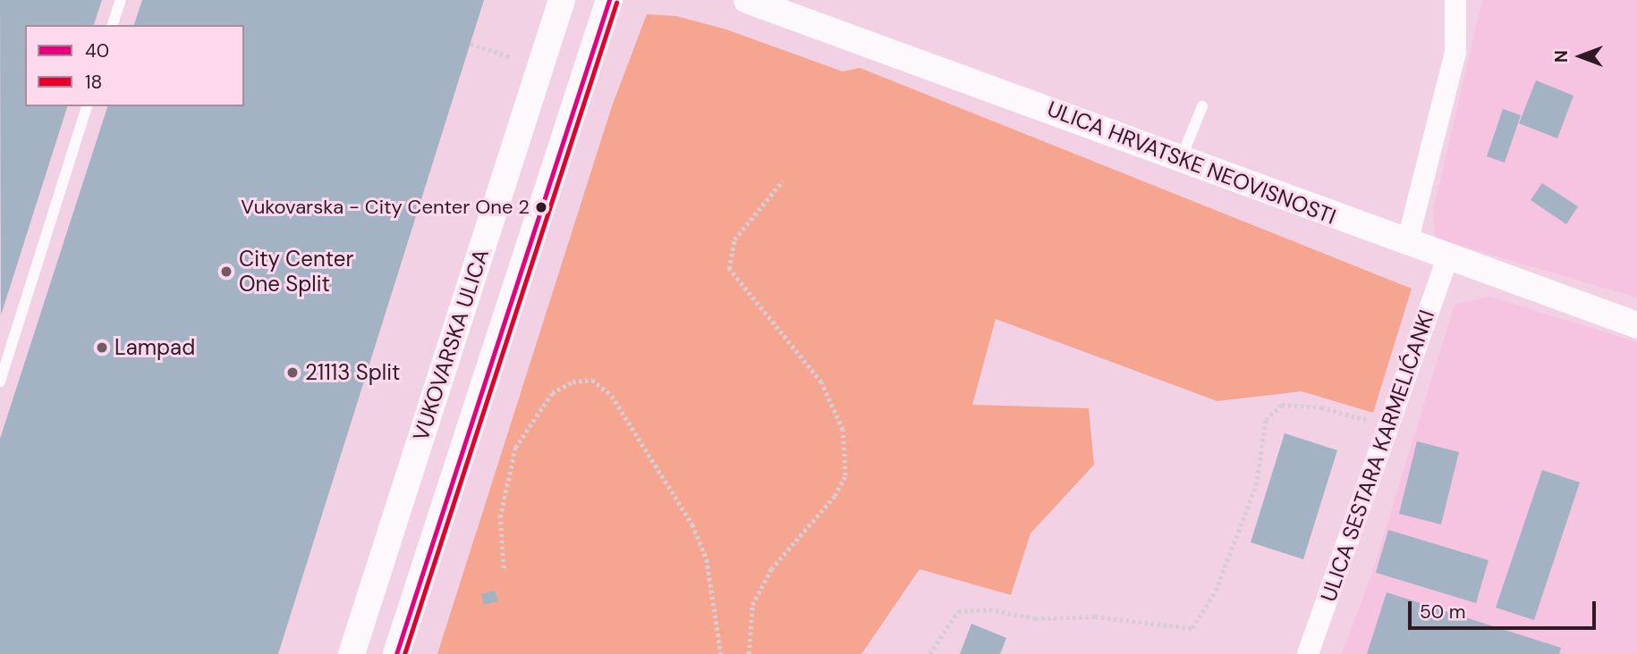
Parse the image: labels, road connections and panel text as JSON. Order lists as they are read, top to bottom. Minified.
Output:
{"streets":{"street":["ULICA HRVATSKE NEOVISNOSTI","VUKOVARSKA ULICA","ULICA SESTARA KARMELIĆANKI"]},"crossings":[["ULICA HRVATSKE NEOVISNOSTI","ULICA SESTARA KARMELIĆANKI"]],"places":["Vukovarska - City Center One 2","City Center One Split","Lampad","21113 Split"],"lines":["transit line 40","transit line 18"],"legend":["40","18"],"scale_bar":"50 m","north":"left"}
